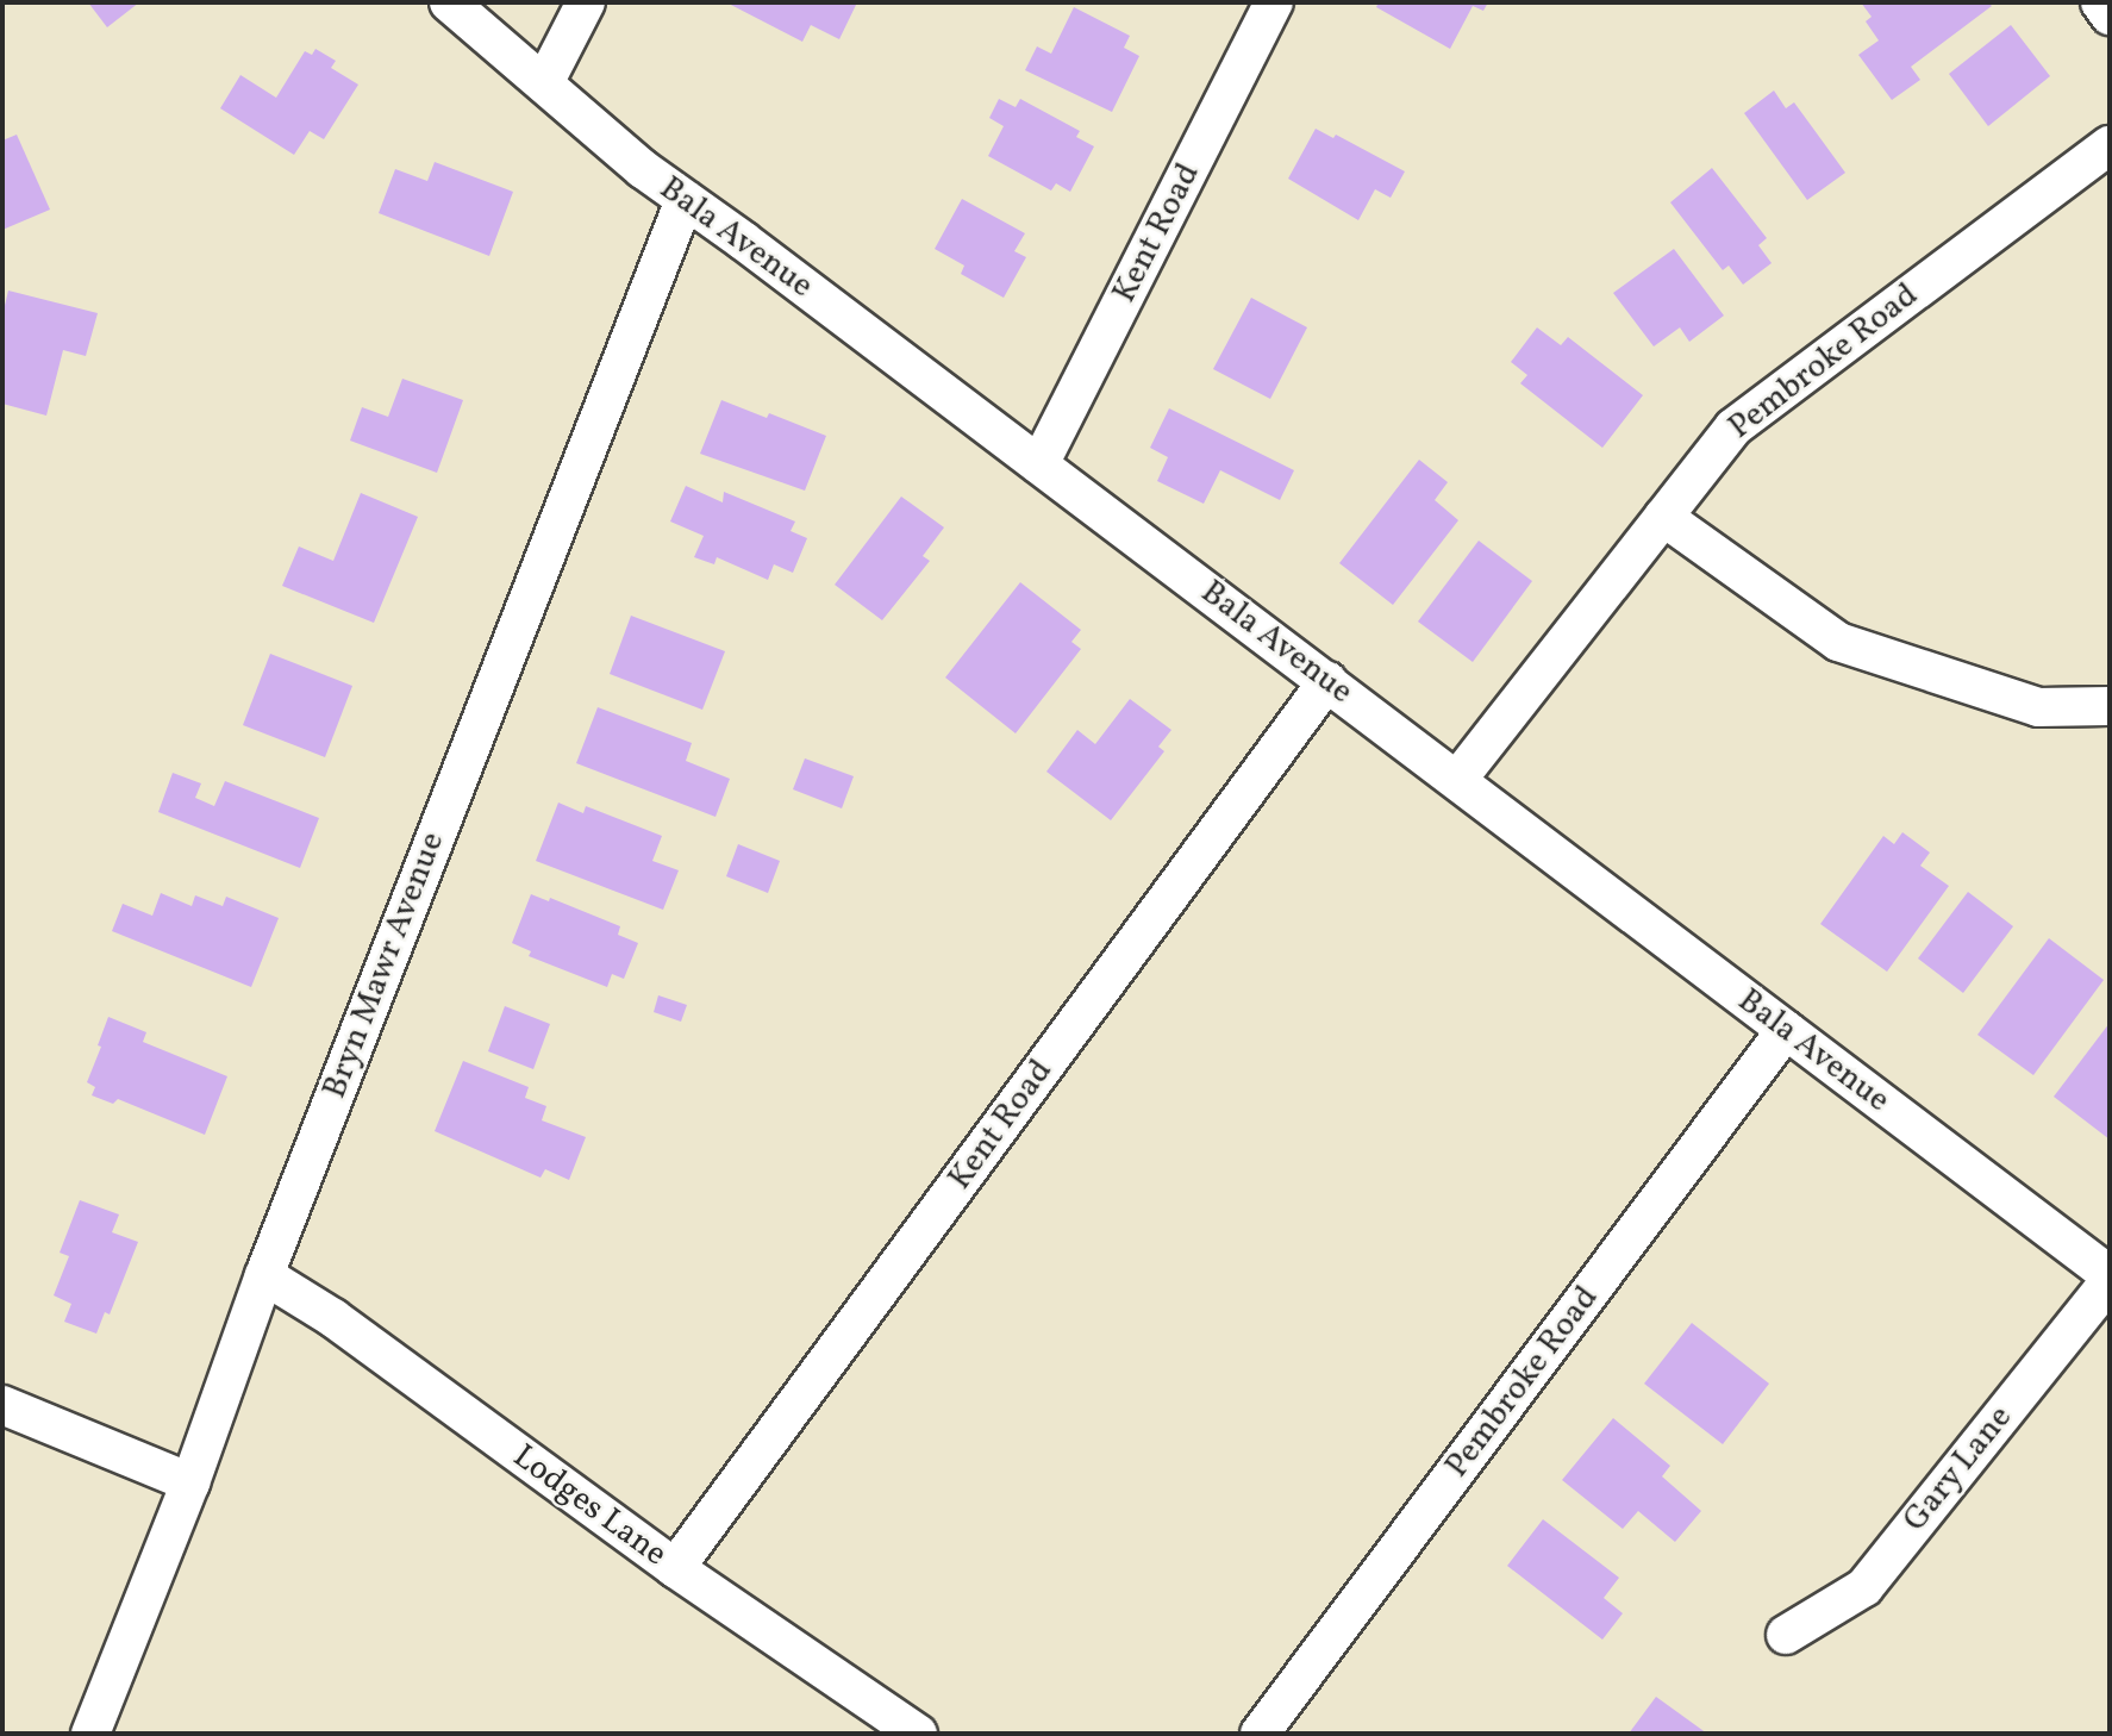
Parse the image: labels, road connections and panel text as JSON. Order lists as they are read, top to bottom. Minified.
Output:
{"streets":{"street":["Kent Road","Bala Avenue","Pembroke Road","Bryn Mawr Avenue","Gary Lane","Lodges Lane"]},"crossings":[["Kent Road","Bala Avenue"],["Kent Road","Lodges Lane"],["Bala Avenue","Pembroke Road"],["Bala Avenue","Bryn Mawr Avenue"],["Bala Avenue","Gary Lane"],["Bryn Mawr Avenue","Lodges Lane"]]}
